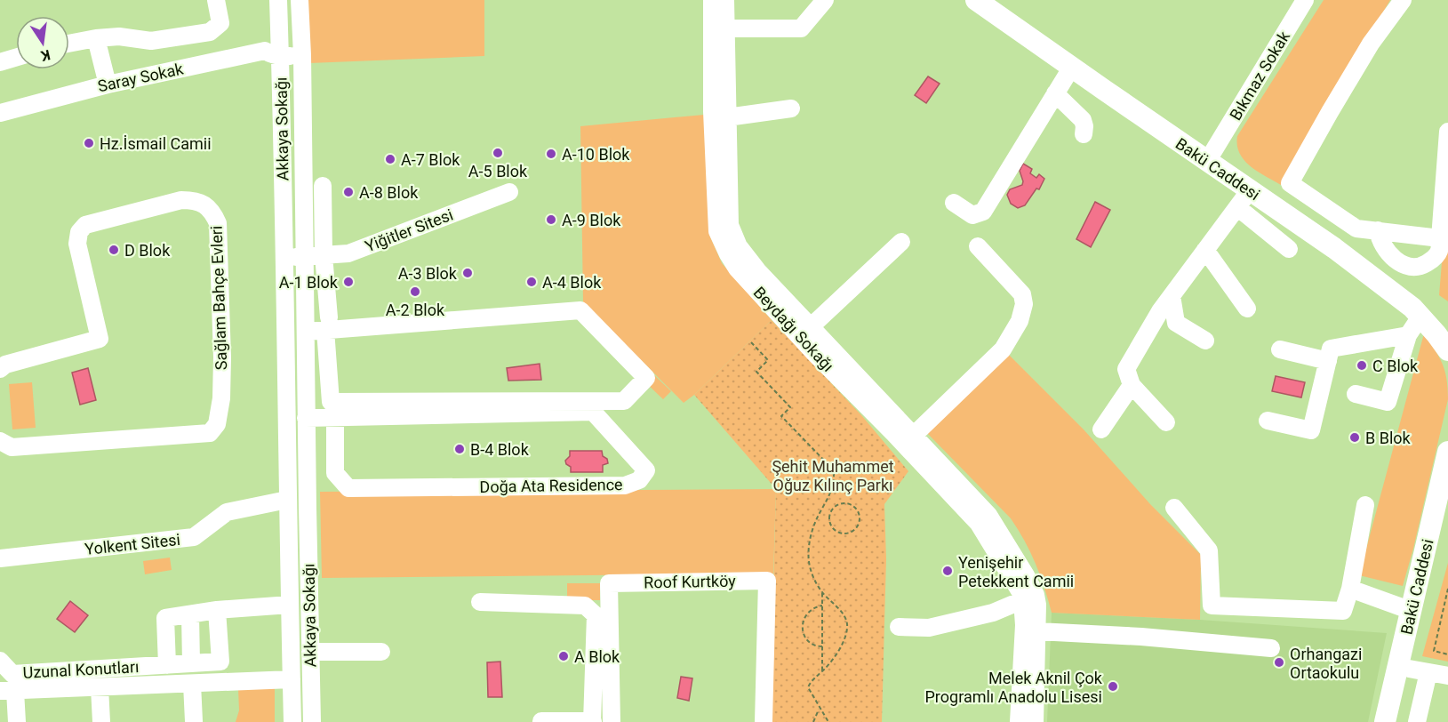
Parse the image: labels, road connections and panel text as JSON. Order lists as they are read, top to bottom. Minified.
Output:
{"streets":{"main road":["Bakü Caddesi"],"street":["Bıkmaz Sokak","Saray Sokak","Akkaya Sokağı","Yiğitler Sitesi","Sağlam Bahçe Evleri","Beydağı Sokağı","Doğa Ata Residence","Yolkent Sitesi","Roof Kurtköy","Uzunal Konutları"]},"crossings":[["Bıkmaz Sokak","Bakü Caddesi"],["Saray Sokak","Akkaya Sokağı"],["Akkaya Sokağı","Yiğitler Sitesi"],["Akkaya Sokağı","Doğa Ata Residence"],["Akkaya Sokağı","Yolkent Sitesi"]],"parks":["Şehit Muhammet Oğuz Kılınç Parkı"],"places":["Hz.İsmail Camii","A-5 Blok","A-10 Blok","A-7 Blok","A-8 Blok","A-9 Blok","D Blok","A-3 Blok","A-1 Blok","A-4 Blok","A-2 Blok","C Blok","B Blok","B-4 Blok","Yenişehir Petekkent Camii","A Blok","Orhangazi Ortaokulu","Melek Aknil Çok Programlı Anadolu Lisesi"],"north":"bottom"}
